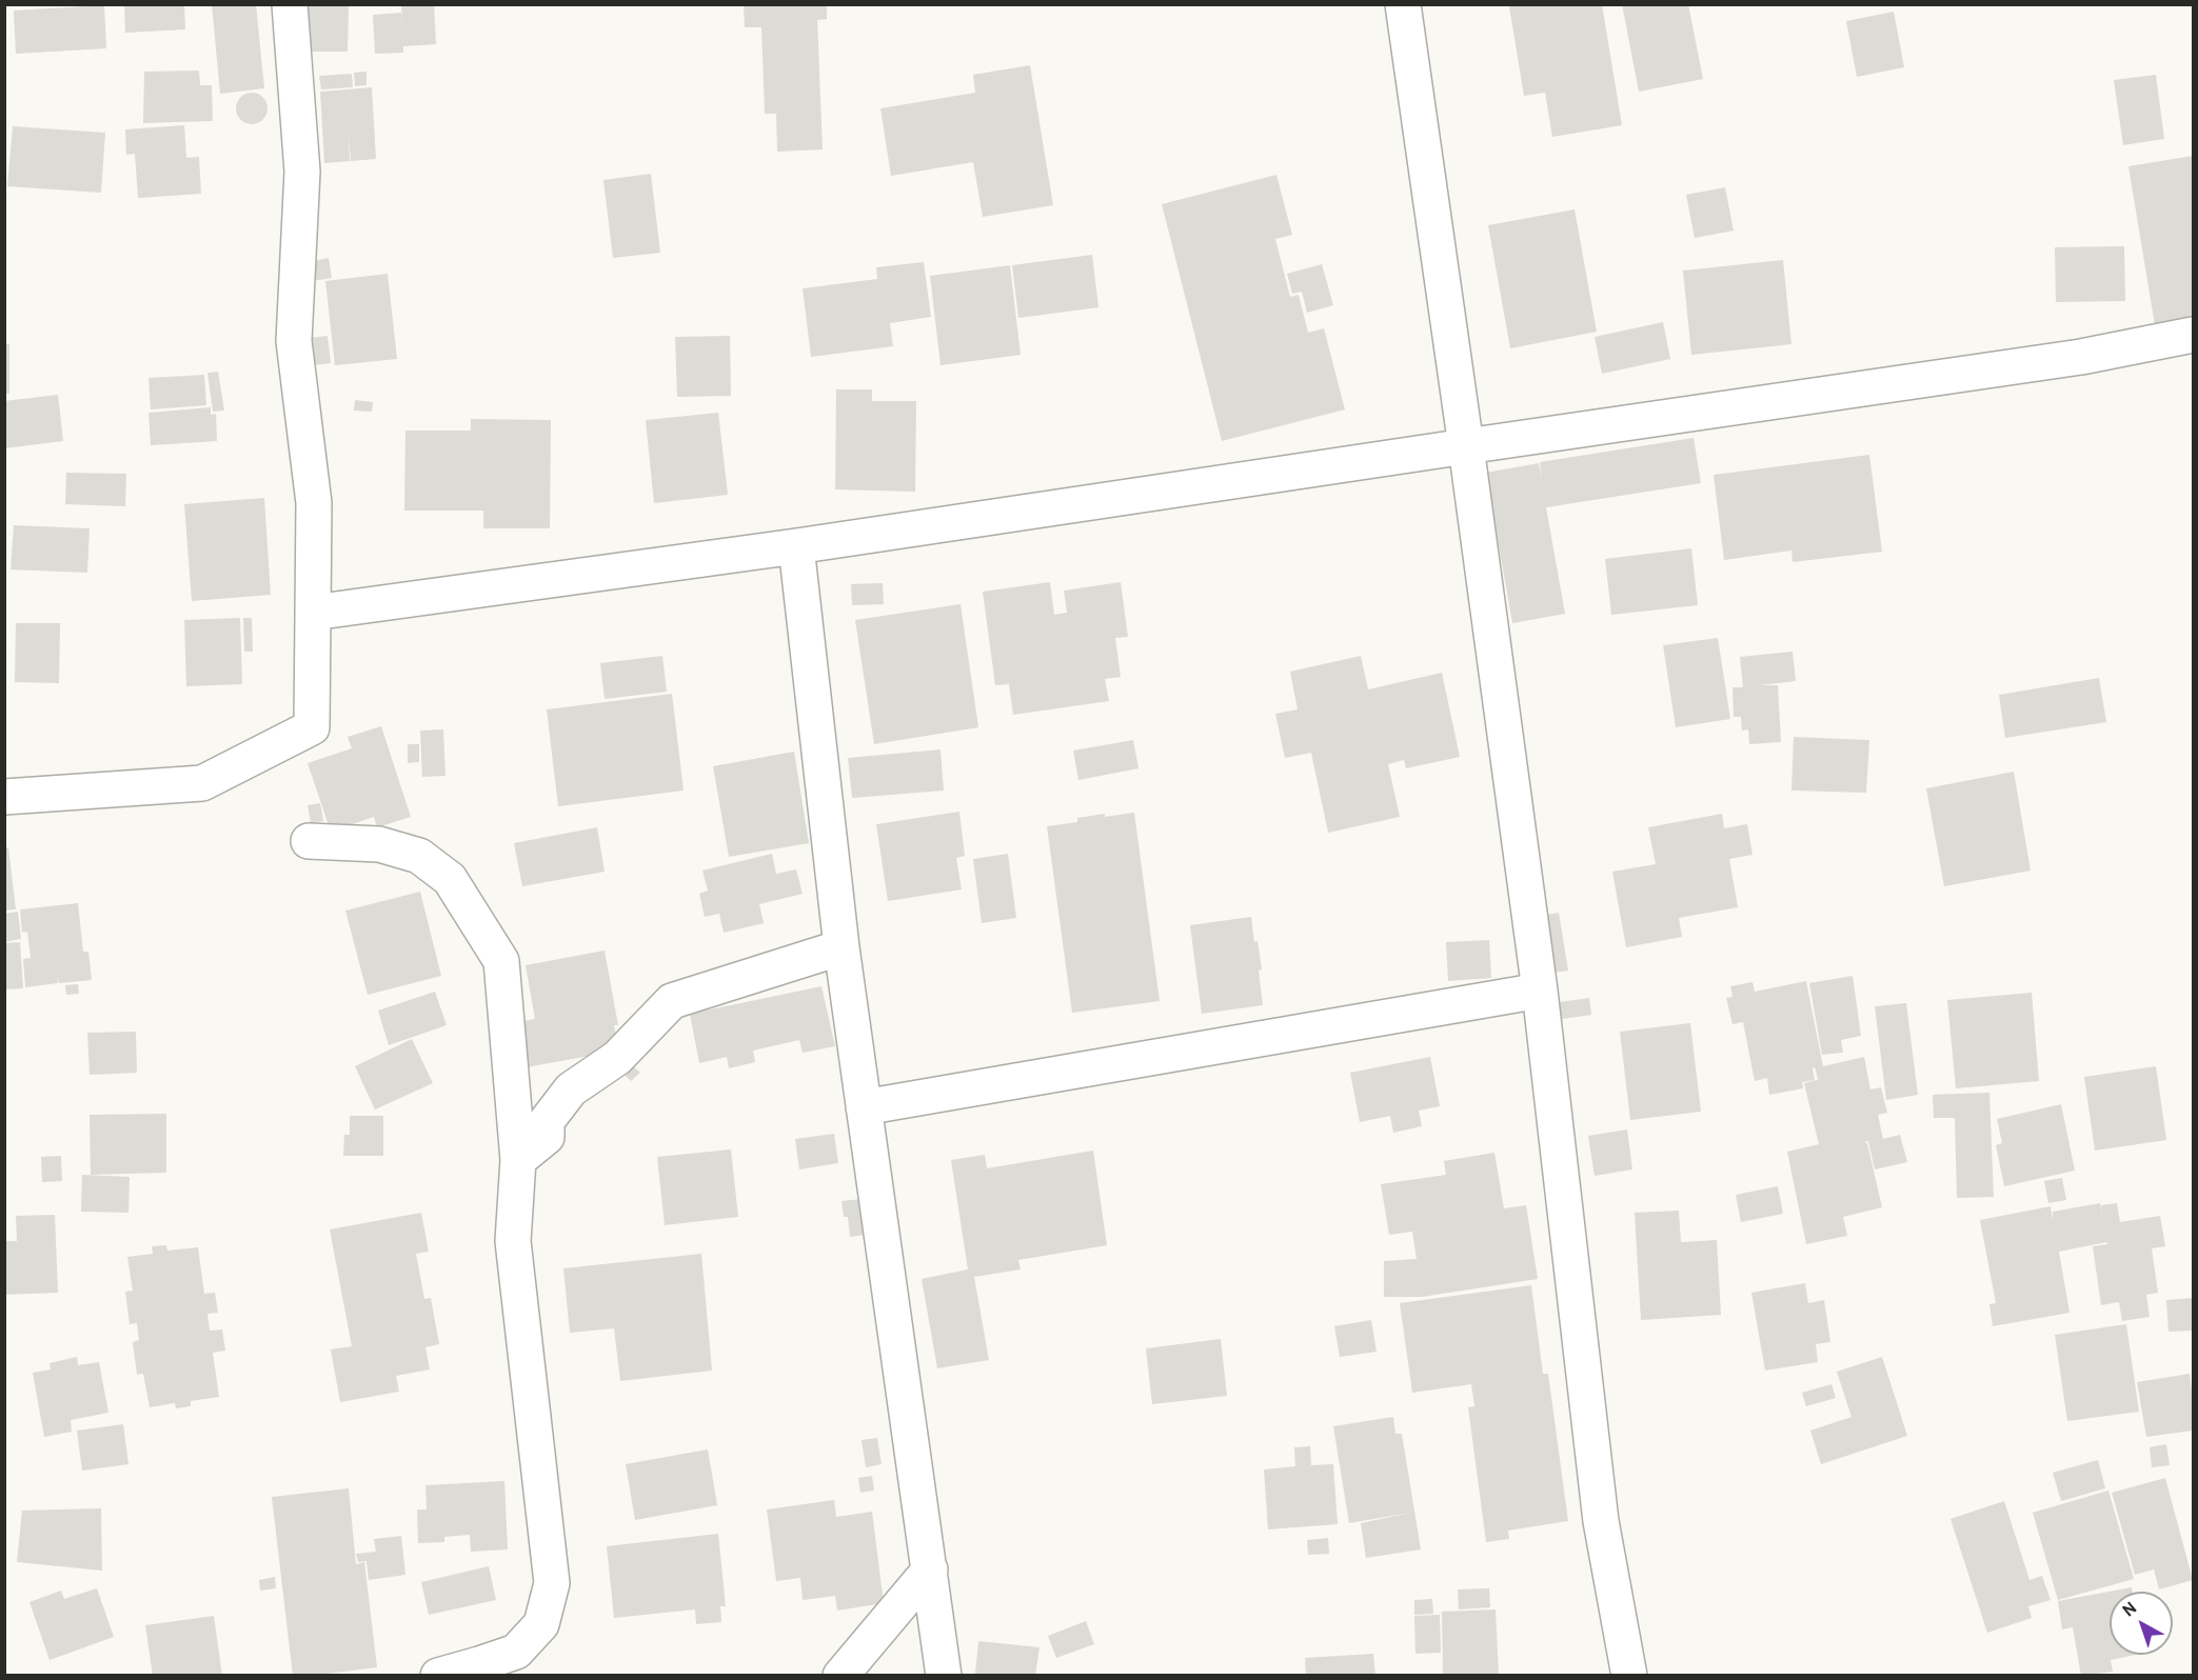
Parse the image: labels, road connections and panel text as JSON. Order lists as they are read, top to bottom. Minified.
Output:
{"north":"top left"}
